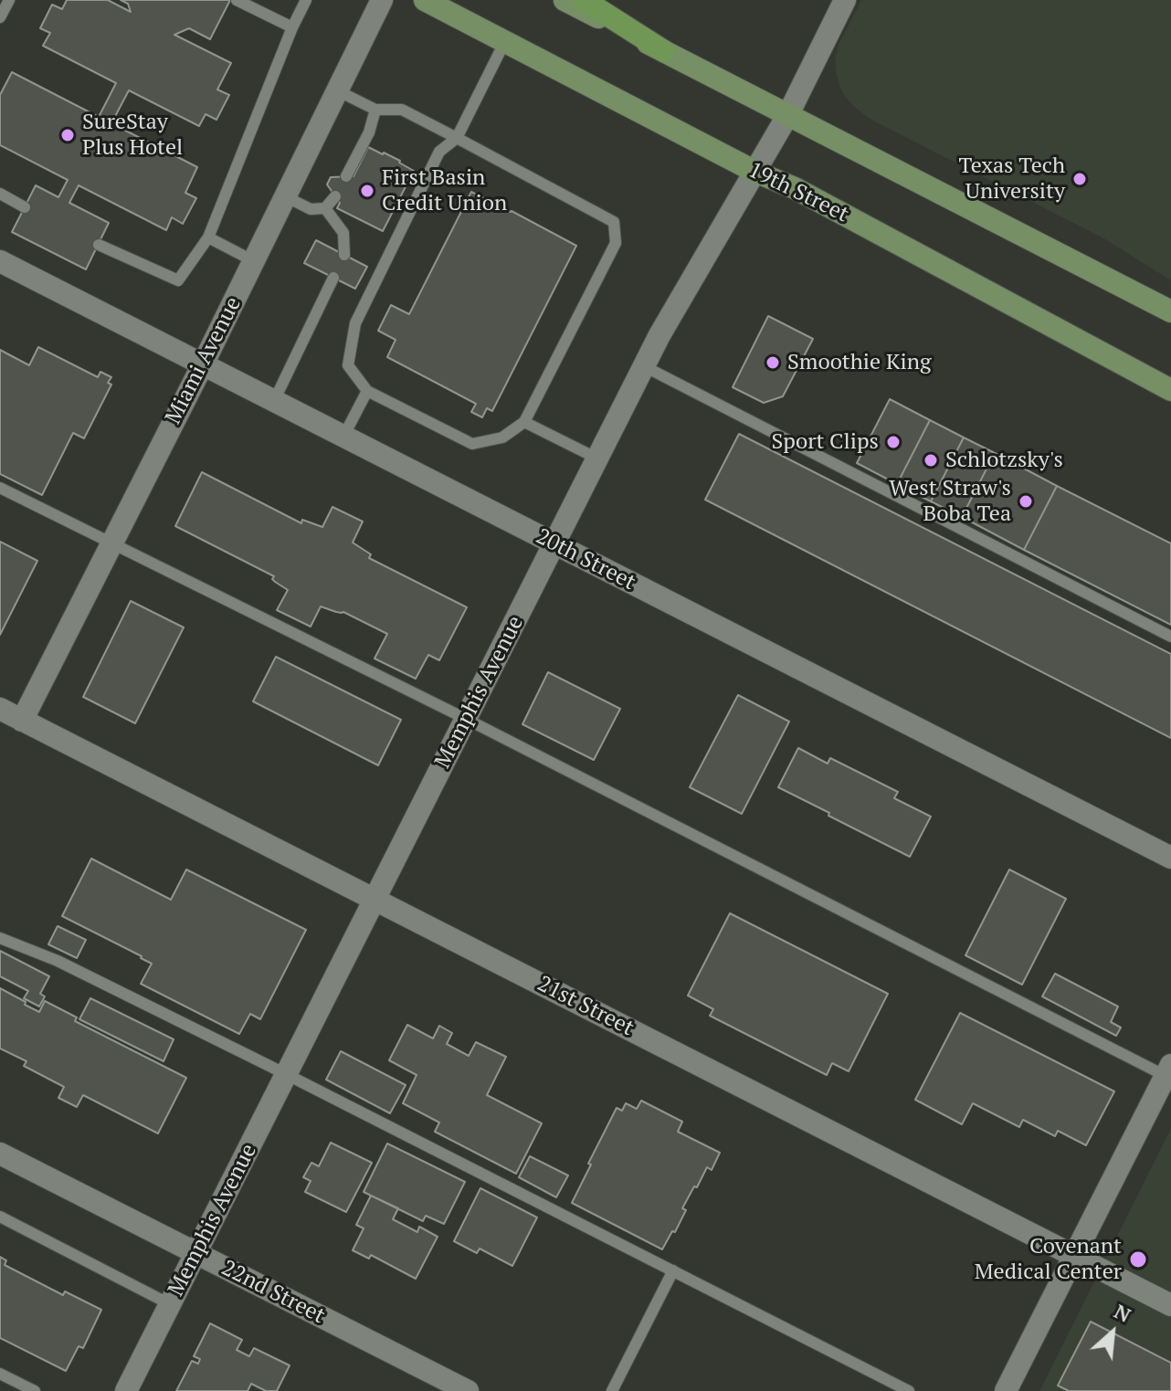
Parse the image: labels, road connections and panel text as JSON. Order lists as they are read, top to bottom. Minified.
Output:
{"streets":{"main road":["19th Street"],"street":["Miami Avenue","20th Street","Memphis Avenue","21st Street","22nd Street"]},"crossings":[["19th Street","Memphis Avenue"],["Miami Avenue","20th Street"],["Miami Avenue","21st Street"],["20th Street","Memphis Avenue"],["Memphis Avenue","21st Street"],["Memphis Avenue","22nd Street"]],"places":["SureStay Plus Hotel","Texas Tech University","First Basin Credit Union","Smoothie King","Sport Clips","Schlotzsky's","West Straw's Boba Tea","Covenant Medical Center"],"north":"top right"}
